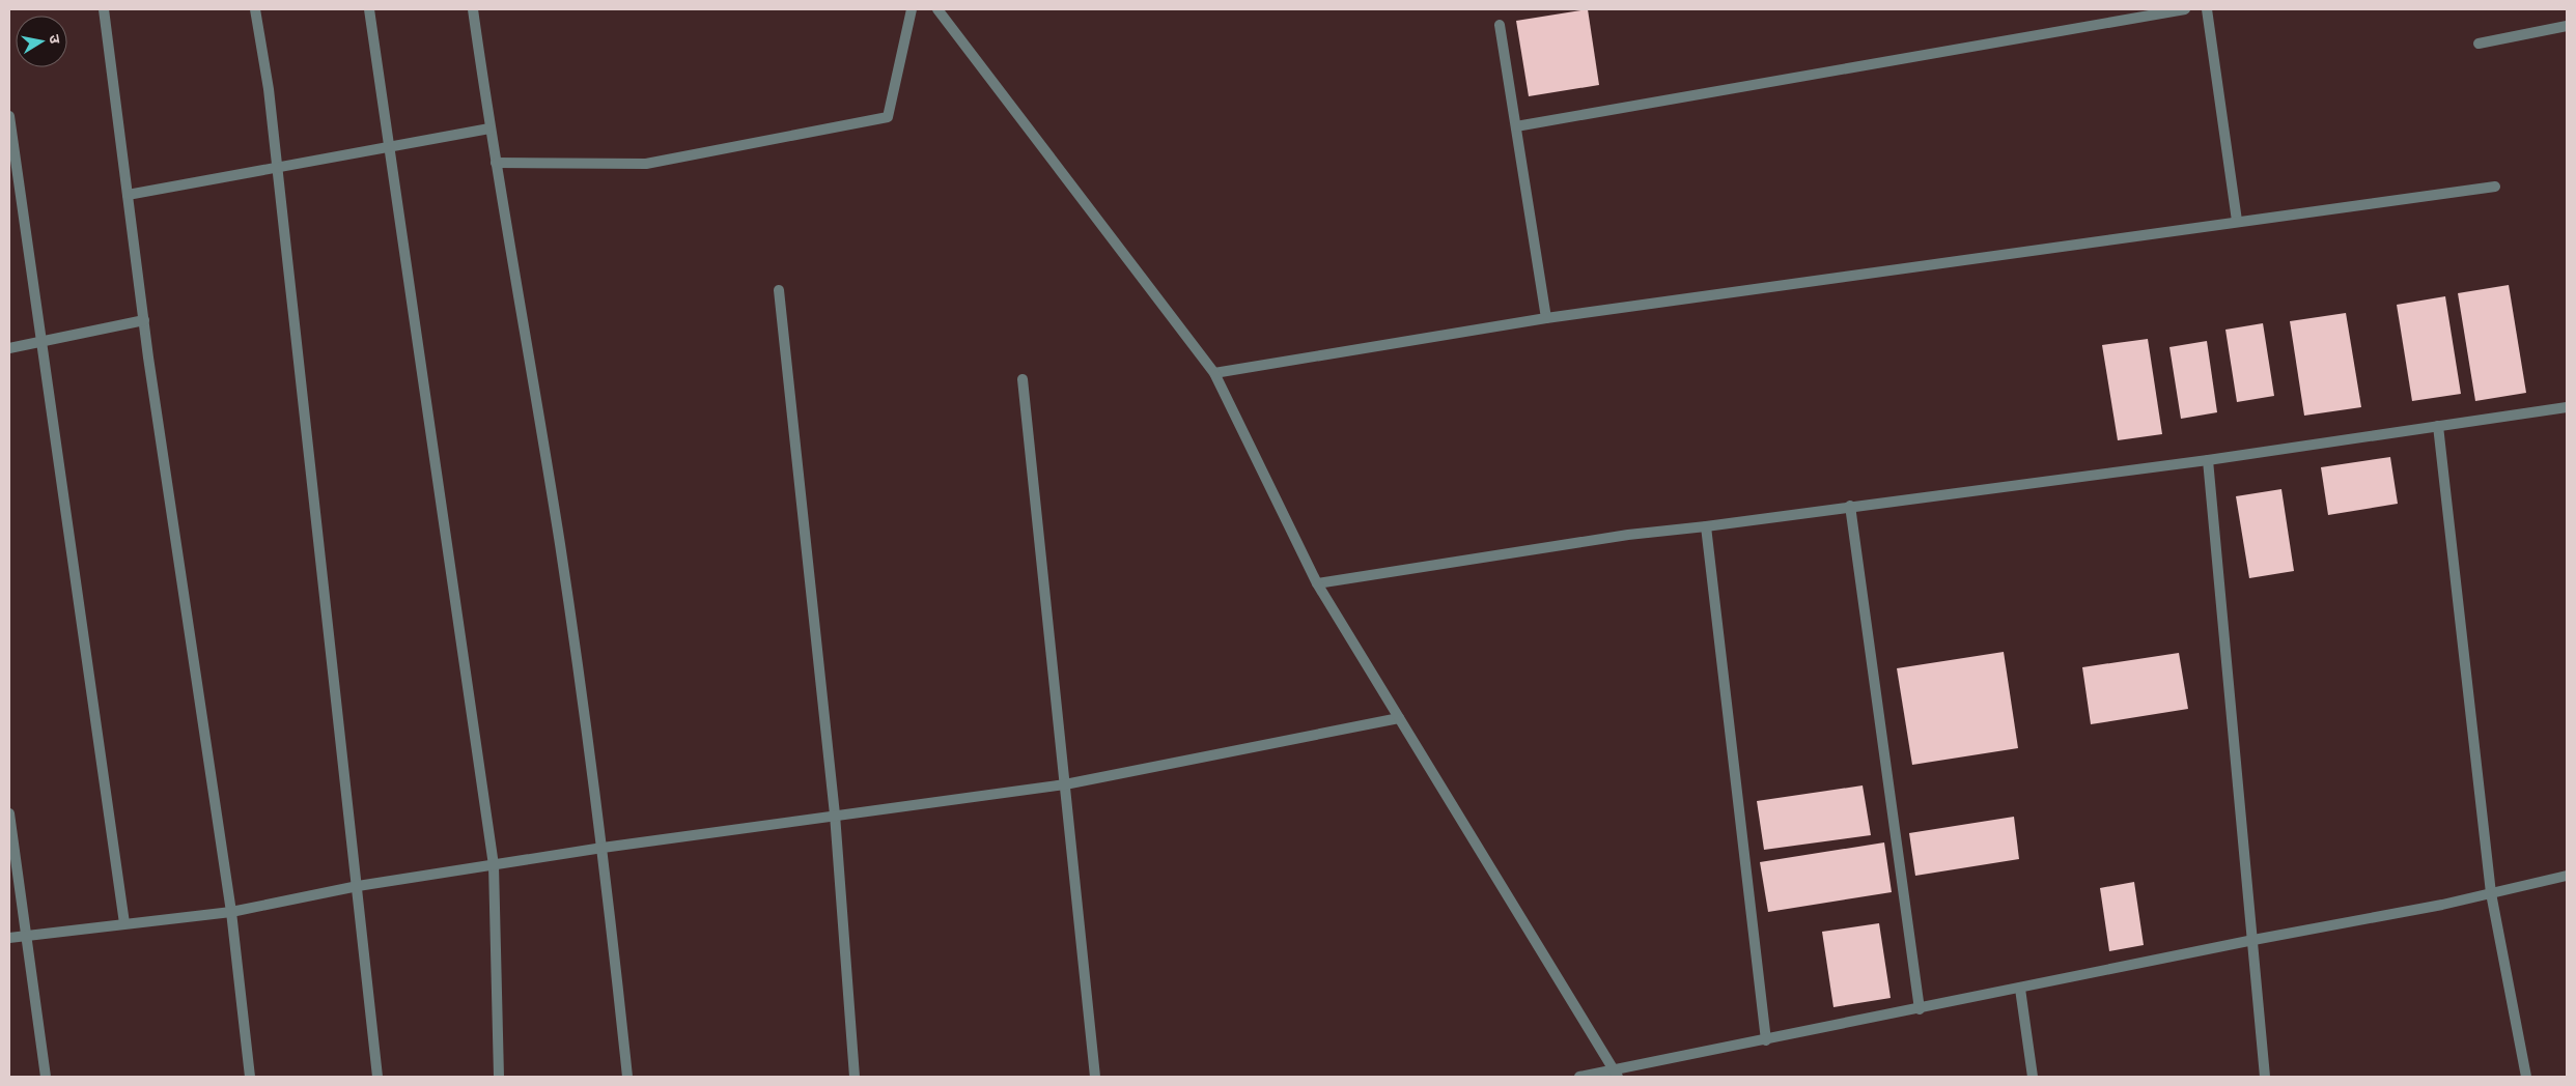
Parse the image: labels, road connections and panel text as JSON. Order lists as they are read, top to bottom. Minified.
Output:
{"north":"right"}
